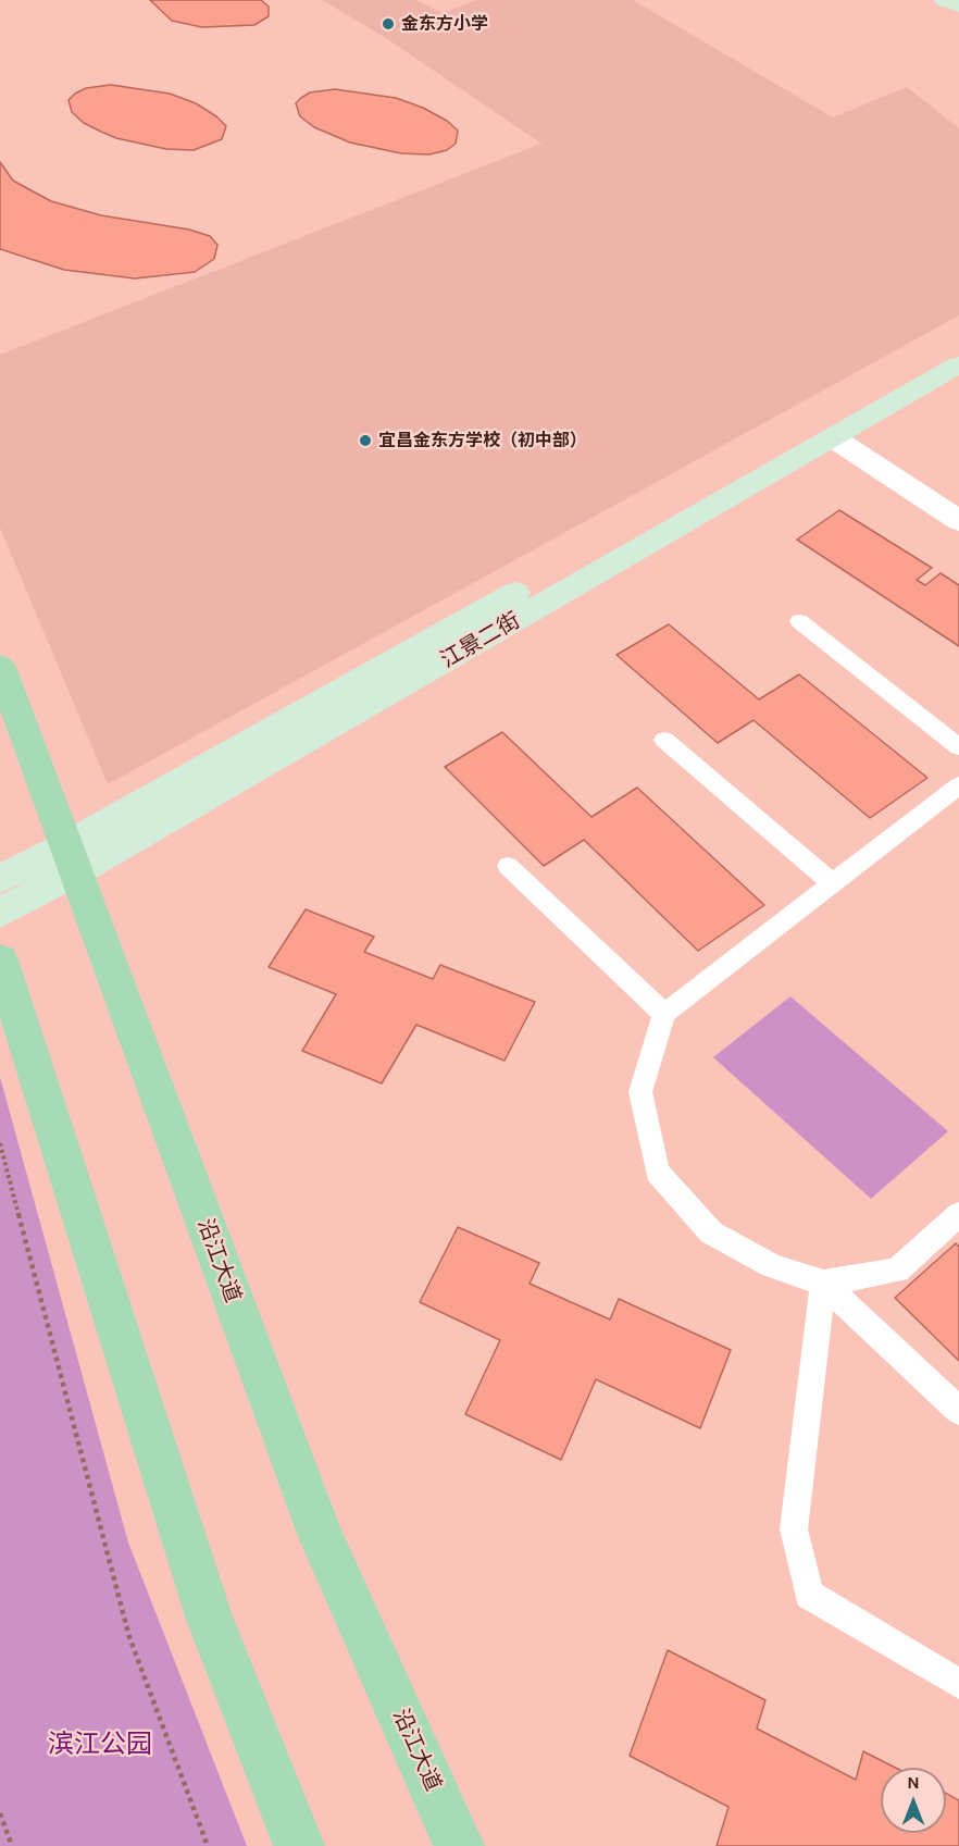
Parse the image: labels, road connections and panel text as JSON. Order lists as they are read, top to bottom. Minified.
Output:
{"streets":{"main road":["沿江大道"],"street":["江景二街"]},"crossings":[["江景二街","沿江大道"]],"parks":["滨江公园"],"places":["金东方小学","宜昌金东方学校（初中部）"],"north":"top"}
